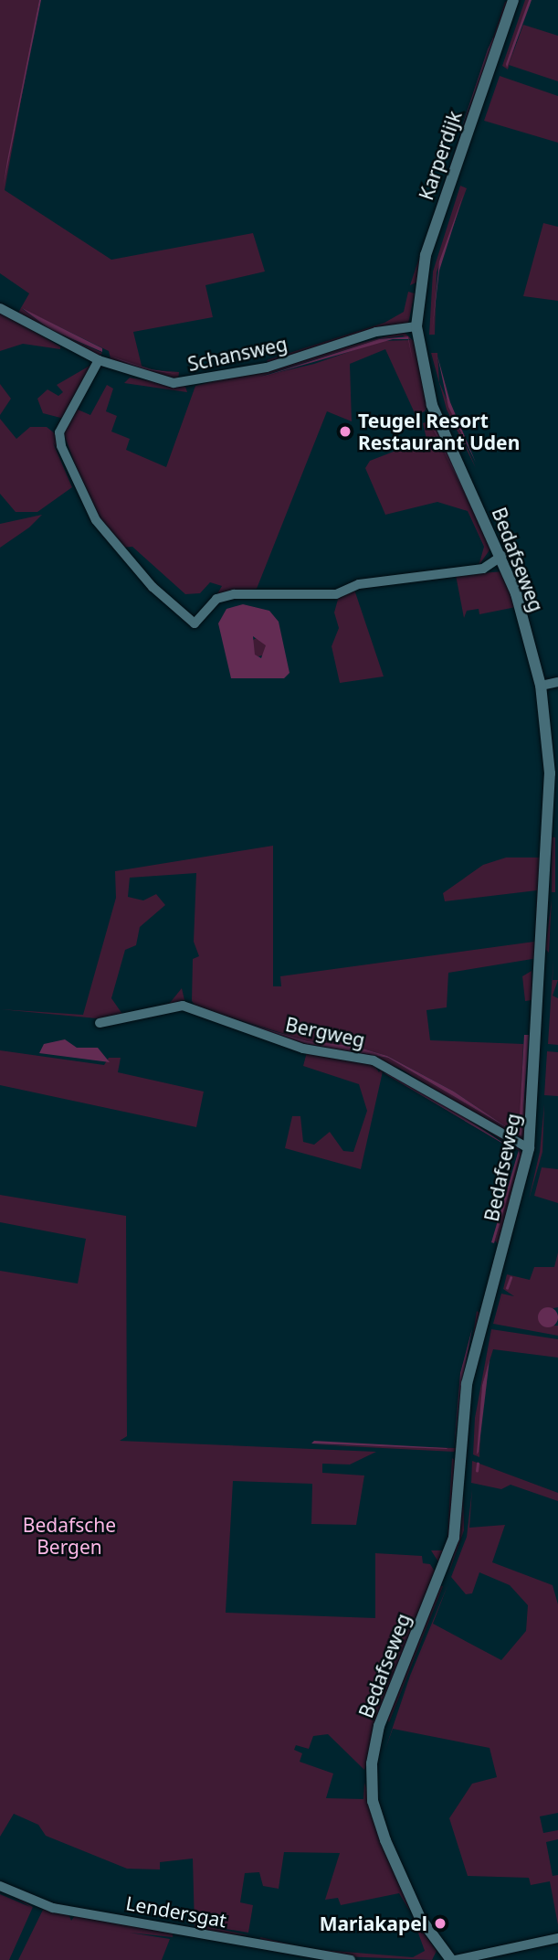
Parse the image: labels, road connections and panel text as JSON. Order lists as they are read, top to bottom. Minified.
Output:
{"streets":{"street":["Karperdijk","Schansweg","Bedafseweg","Bergweg","Lendersgat"]},"crossings":[["Karperdijk","Schansweg"],["Karperdijk","Bedafseweg"],["Schansweg","Bedafseweg"],["Bedafseweg","Bergweg"]],"parks":["Bedafsche Bergen"],"places":["Teugel Resort Restaurant Uden","Mariakapel"]}
